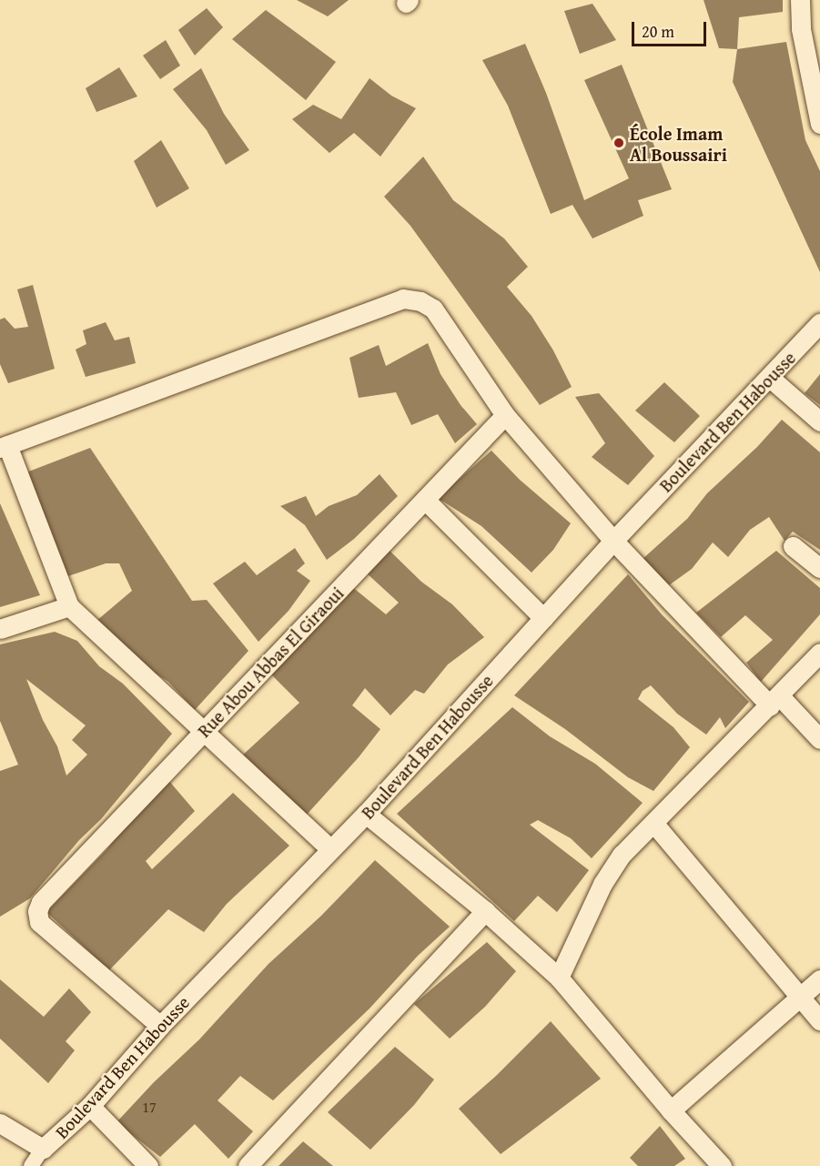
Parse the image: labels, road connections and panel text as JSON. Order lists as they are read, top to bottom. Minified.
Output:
{"streets":{"street":["Boulevard Ben Habousse","Rue Abou Abbas El Giraoui"]},"crossings":[["Boulevard Ben Habousse","Rue Abou Abbas El Giraoui"]],"places":["École Imam Al Boussairi"],"house_numbers":["17"],"scale_bar":"20 m"}
